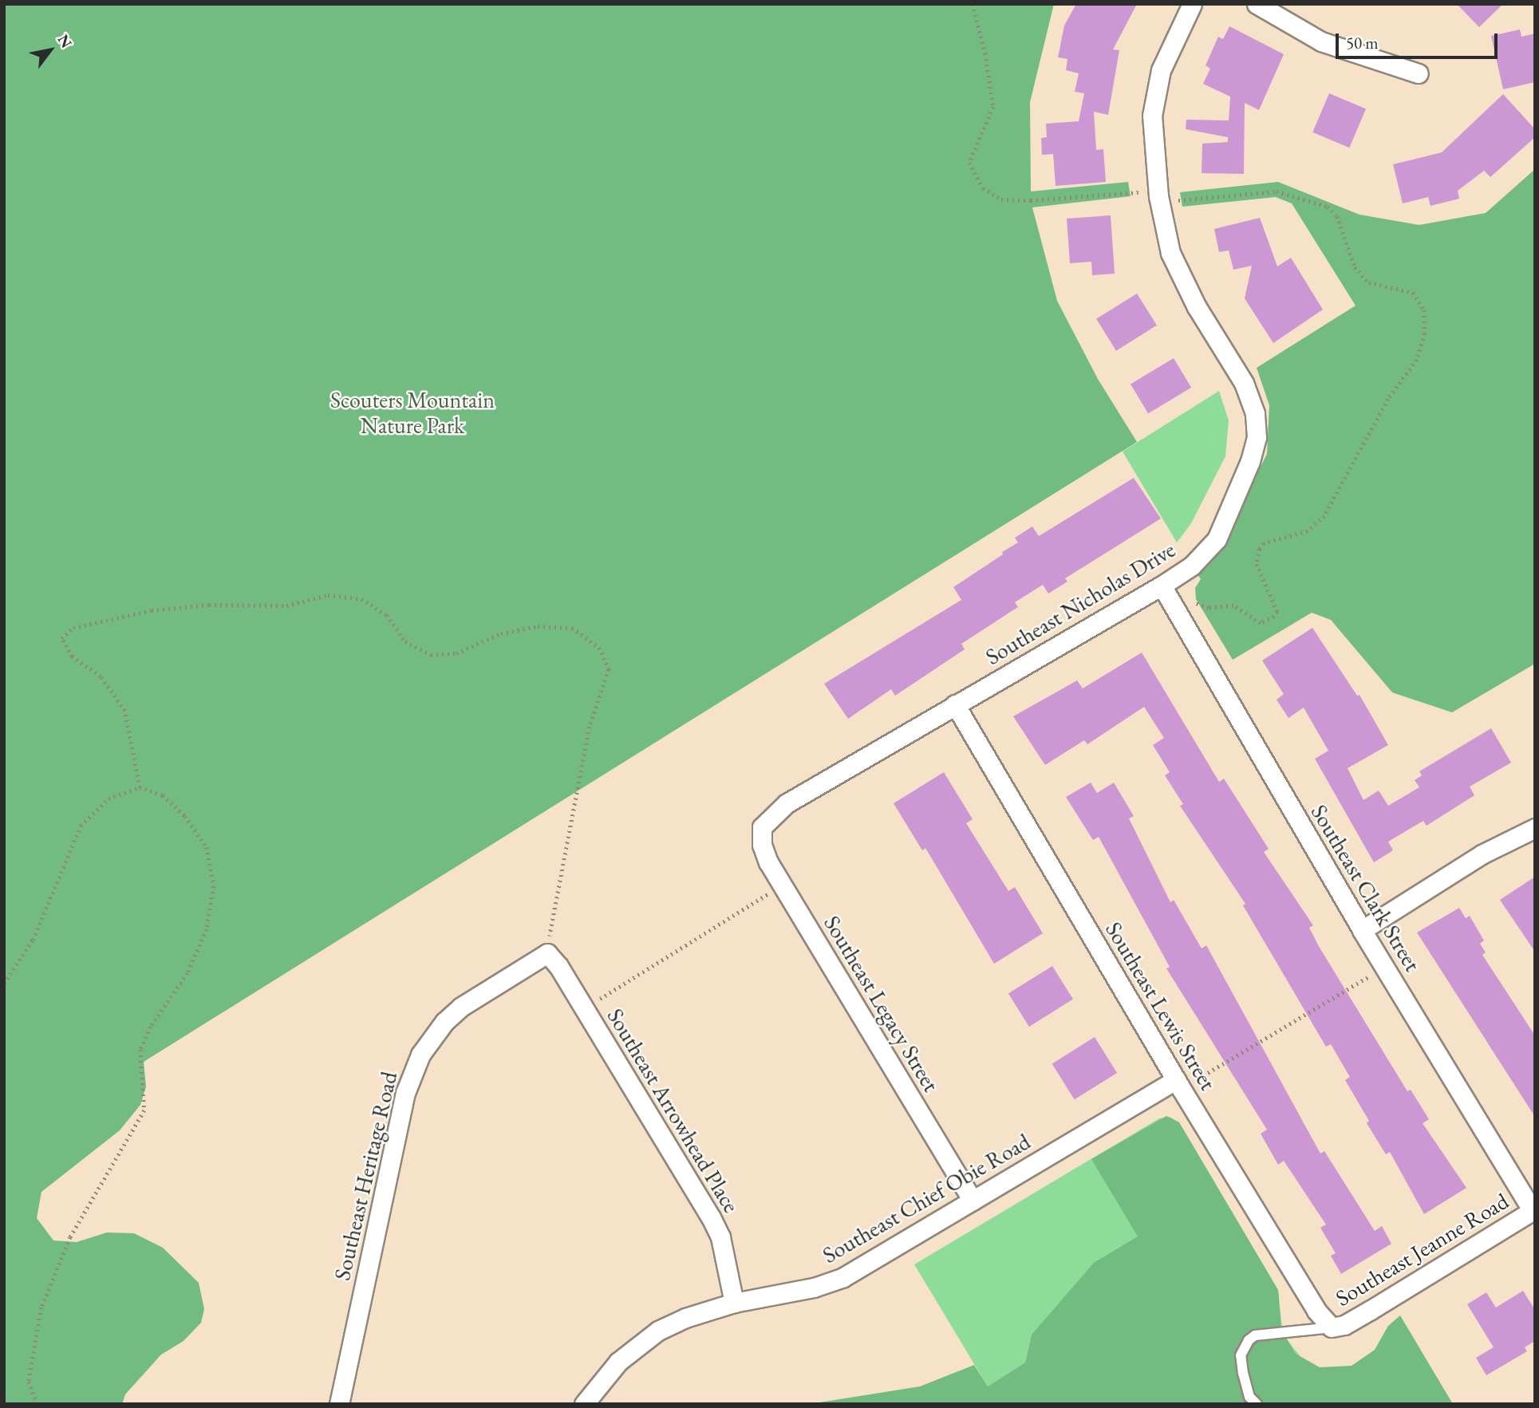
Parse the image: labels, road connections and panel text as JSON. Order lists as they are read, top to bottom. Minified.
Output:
{"streets":{"street":["Southeast Nicholas Drive","Southeast Clark Street","Southeast Legacy Street","Southeast Lewis Street","Southeast Arrowhead Place","Southeast Heritage Road","Southeast Chief Obie Road","Southeast Jeanne Road"]},"crossings":[["Southeast Nicholas Drive","Southeast Clark Street"],["Southeast Nicholas Drive","Southeast Legacy Street"],["Southeast Nicholas Drive","Southeast Lewis Street"],["Southeast Clark Street","Southeast Jeanne Road"],["Southeast Legacy Street","Southeast Chief Obie Road"],["Southeast Lewis Street","Southeast Chief Obie Road"],["Southeast Lewis Street","Southeast Jeanne Road"],["Southeast Arrowhead Place","Southeast Heritage Road"],["Southeast Arrowhead Place","Southeast Chief Obie Road"]],"parks":["Scouters Mountain Nature Park"],"scale_bar":"50 m","north":"top right"}
